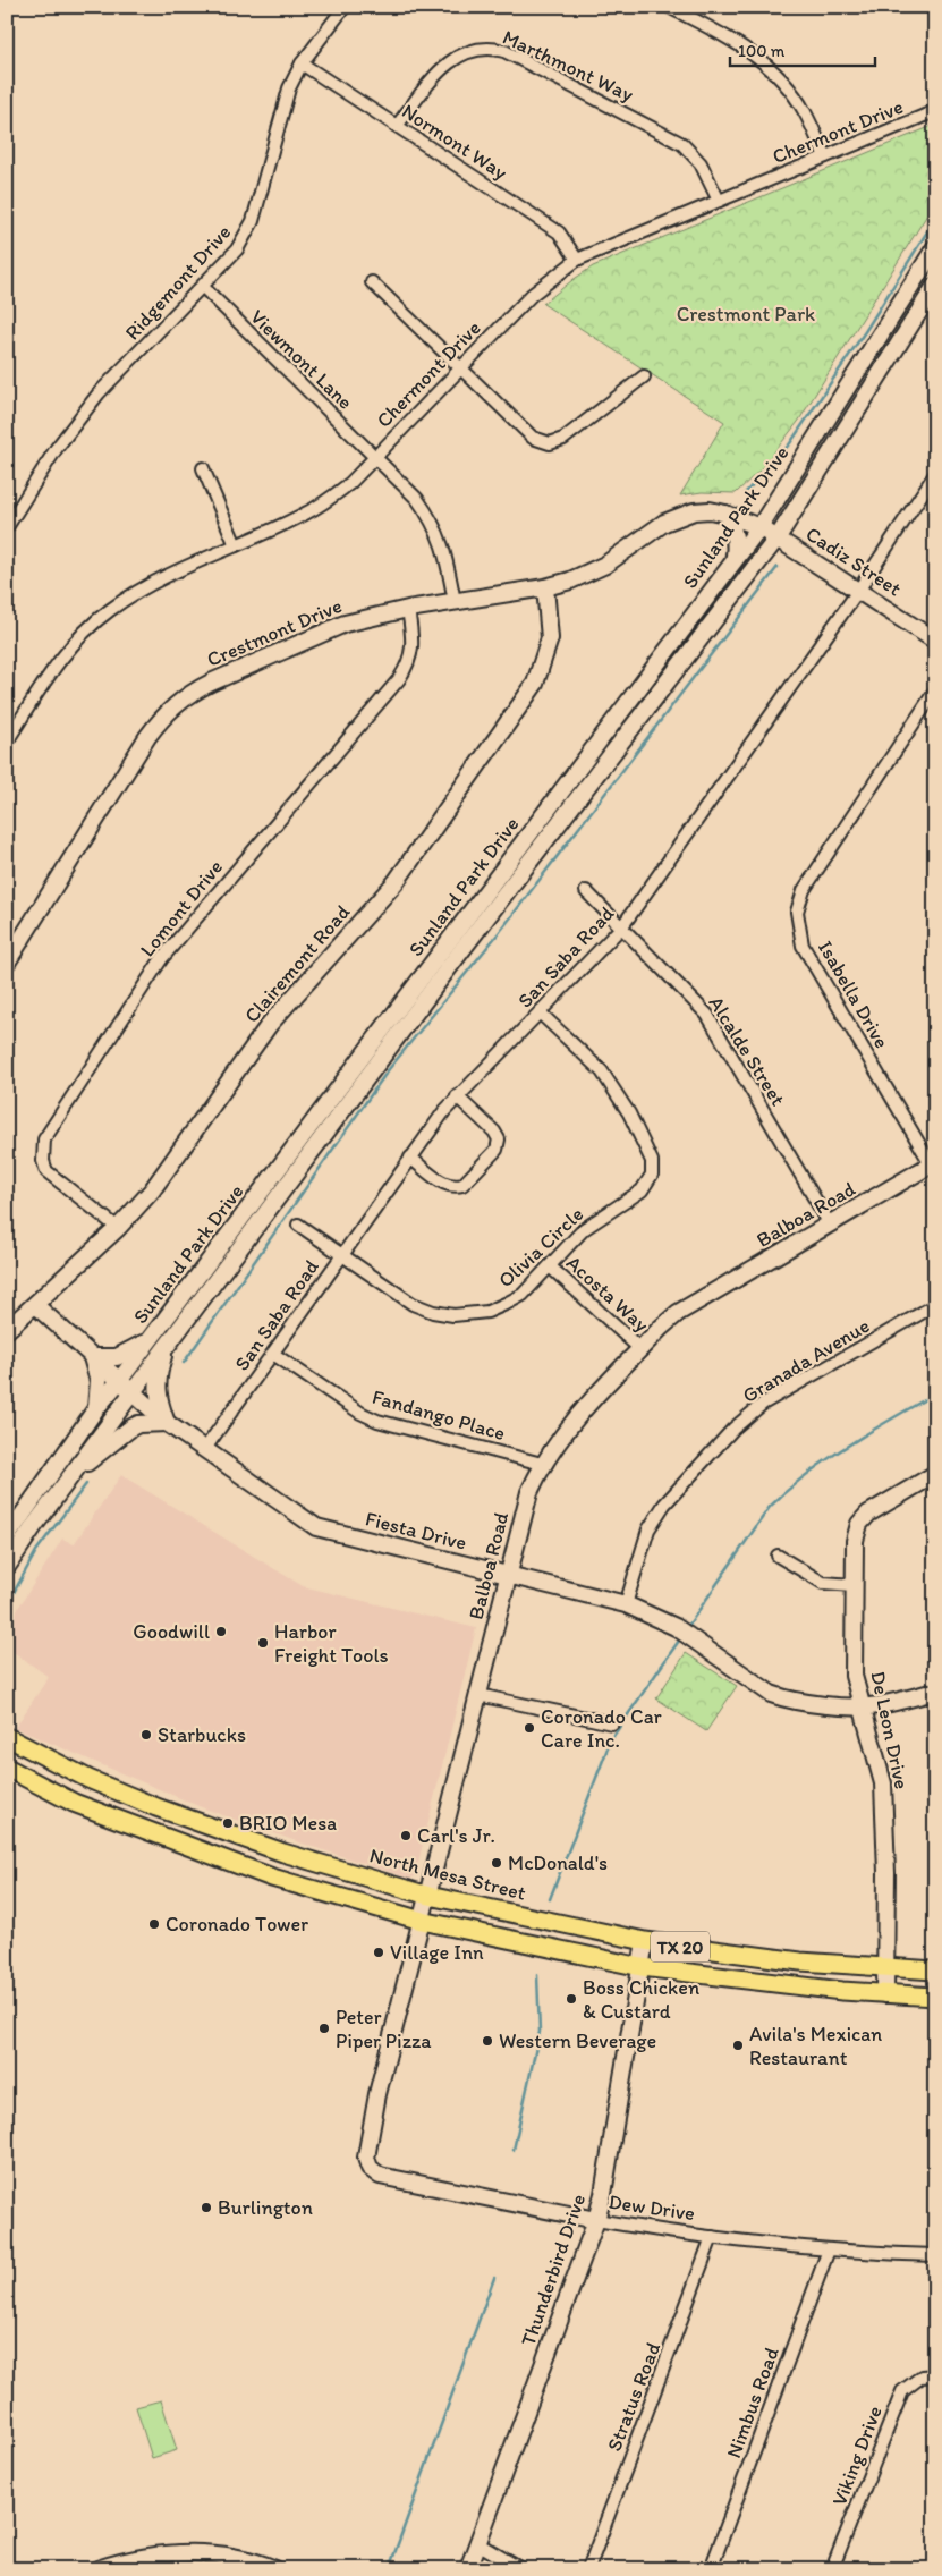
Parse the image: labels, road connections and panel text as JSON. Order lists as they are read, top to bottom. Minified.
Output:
{"streets":{"main road":["North Mesa Street","TX 20"],"street":["Marthmont Way","Chermont Drive","Normont Way","Ridgemont Drive","Viewmont Lane","Sunland Park Drive","Cadiz Street","Crestmont Drive","Lomont Drive","San Saba Road","Clairemont Road","Isabella Drive","Alcalde Street","Balboa Road","Olivia Circle","Acosta Way","Granada Avenue","Fandango Place","Fiesta Drive","De Leon Drive","Dew Drive","Thunderbird Drive","Stratus Road","Nimbus Road","Viking Drive"]},"crossings":[["Marthmont Way","Chermont Drive"],["Marthmont Way","Normont Way"],["Chermont Drive","Normont Way"],["Chermont Drive","Viewmont Lane"],["Normont Way","Ridgemont Drive"],["Ridgemont Drive","Viewmont Lane"],["Viewmont Lane","Crestmont Drive"],["Sunland Park Drive","Cadiz Street"],["Sunland Park Drive","Crestmont Drive"],["Sunland Park Drive","Fiesta Drive"],["Cadiz Street","Crestmont Drive"],["Cadiz Street","San Saba Road"],["Crestmont Drive","Lomont Drive"],["Crestmont Drive","Clairemont Road"],["Lomont Drive","Clairemont Road"],["San Saba Road","Alcalde Street"],["San Saba Road","Olivia Circle"],["San Saba Road","Fandango Place"],["San Saba Road","Fiesta Drive"],["Clairemont Road","Fiesta Drive"],["Isabella Drive","Balboa Road"],["Alcalde Street","Balboa Road"],["Balboa Road","Acosta Way"],["Balboa Road","Fandango Place"],["Balboa Road","Fiesta Drive"],["Balboa Road","North Mesa Street"],["Balboa Road","TX 20"],["Balboa Road","Dew Drive"],["Olivia Circle","Acosta Way"],["Granada Avenue","Fiesta Drive"],["Fiesta Drive","De Leon Drive"],["De Leon Drive","North Mesa Street"],["De Leon Drive","TX 20"],["North Mesa Street","Thunderbird Drive"],["TX 20","Thunderbird Drive"],["Dew Drive","Thunderbird Drive"],["Dew Drive","Stratus Road"],["Dew Drive","Nimbus Road"]],"parks":["Crestmont Park"],"places":["Goodwill","Harbor Freight Tools","Coronado Car Care Inc.","Starbucks","BRIO Mesa","Carl's Jr.","McDonald's","Coronado Tower","Village Inn","Boss Chicken & Custard","Peter Piper Pizza","Western Beverage","Avila's Mexican Restaurant","Burlington"],"scale_bar":"100 m"}
